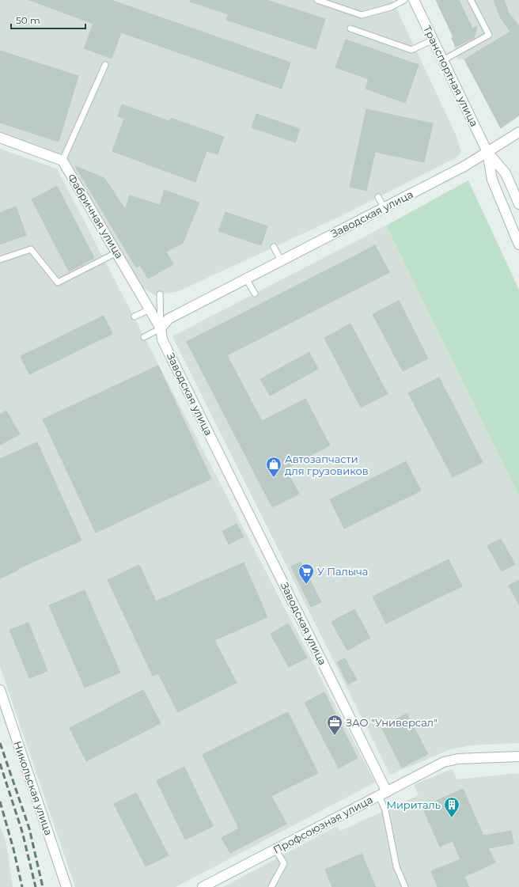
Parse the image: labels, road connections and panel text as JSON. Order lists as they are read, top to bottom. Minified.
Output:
{"streets":{"street":["Транспортная улица","Заводская улица","Фабричная улица","Никольская улица","Профсоюзная улица"]},"crossings":[["Транспортная улица","Заводская улица"],["Заводская улица","Фабричная улица"],["Заводская улица","Профсоюзная улица"]],"places":{"shop":["Автозапчасти для грузовиков"],"supermarket":["У Палыча"],"office":["ЗАО \"Универсал\""],"building":["Мириталь"]},"scale_bar":"50 m"}
